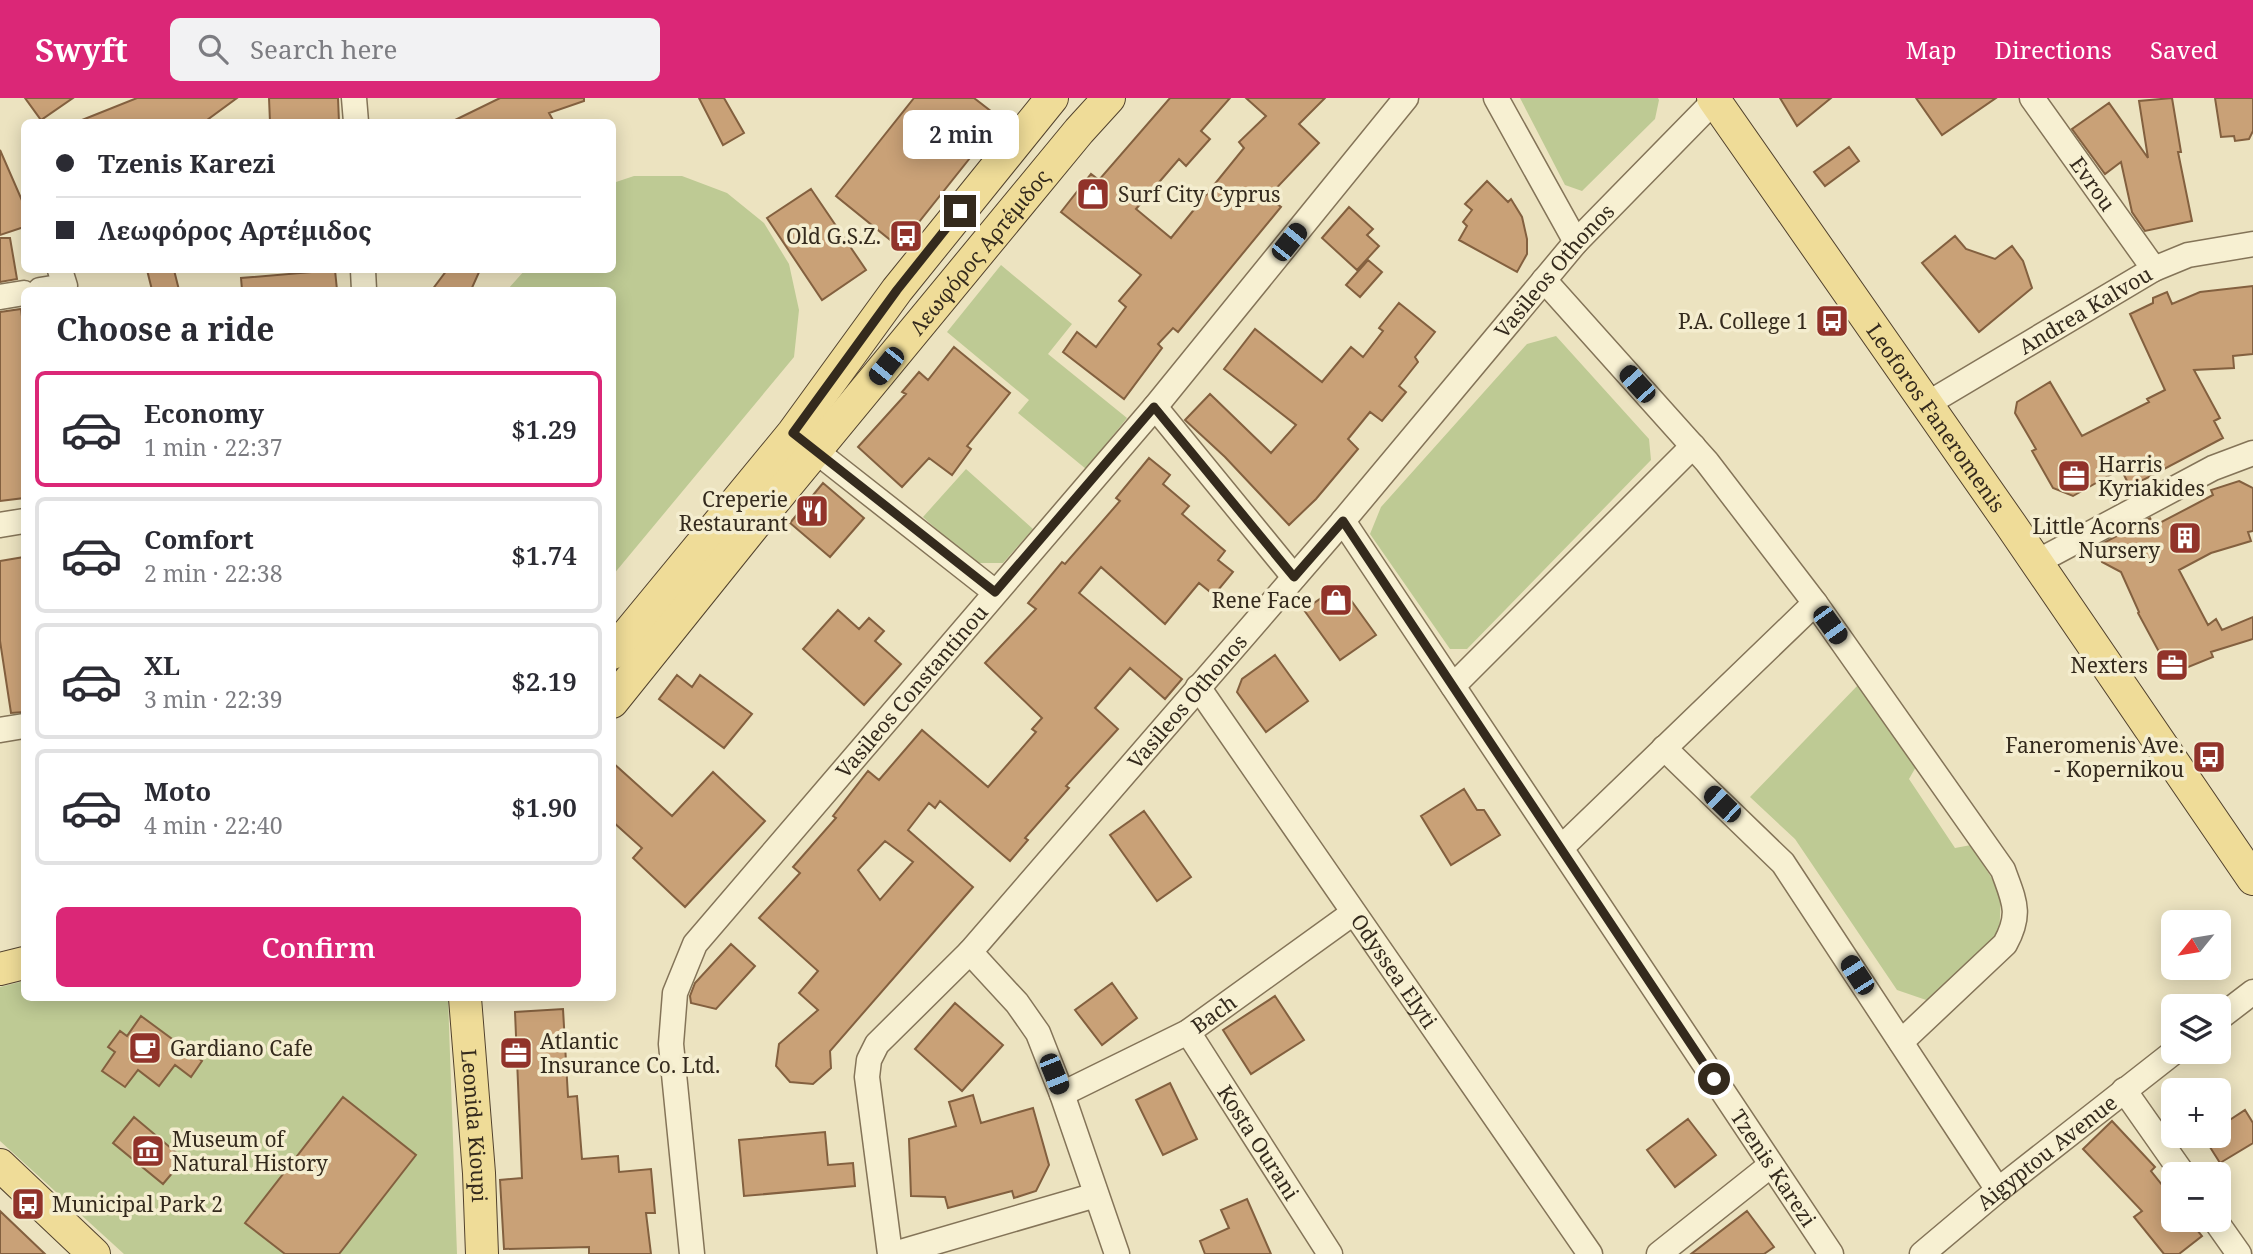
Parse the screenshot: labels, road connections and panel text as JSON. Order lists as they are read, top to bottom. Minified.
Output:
{"streets":{"main road":["Λεωφόρος Αρτέμιδος","Leoforos Faneromenis","Leonida Kioupi"],"street":["Evrou","Vasileos Othonos","Andrea Kalvou","Vasileos Constantinou","Odyssea Elyti","Bach","Kosta Ourani","Aigyptou Avenue","Tzenis Karezi"]},"crossings":[["Evrou","Andrea Kalvou"],["Vasileos Othonos","Leoforos Faneromenis"],["Vasileos Othonos","Odyssea Elyti"],["Vasileos Othonos","Tzenis Karezi"],["Andrea Kalvou","Leoforos Faneromenis"],["Odyssea Elyti","Bach"],["Bach","Kosta Ourani"]],"places":{"shop":["Surf City Cyprus","Rene Face"],"bus stop":["Old G.S.Z.","P.A. College 1","Faneromenis Ave. - Kopernikou","Municipal Park 2"],"office":["Harris Kyriakides","Nexters","Atlantic Insurance Co. Ltd."],"restaurant":["Creperie Restaurant"],"building":["Little Acorns Nursery"],"cafe":["Gardiano Cafe"],"museum":["Museum of Natural History"]},"north":"bottom left","page":{"header":"Swyft","search":"Search here","nav":["Map","Directions","Saved"],"bubble":"2 min","banner":["Tzenis Karezi","Λεωφόρος Αρτέμιδος"],"heading":"Choose a ride","list":[{"name":"Economy","note":"1 min · 22:37","value":"$1.29"},{"name":"Comfort","note":"2 min · 22:38","value":"$1.74"},{"name":"XL","note":"3 min · 22:39","value":"$2.19"},{"name":"Moto","note":"4 min · 22:40","value":"$1.90"}],"buttons":"Confirm","map_buttons":["+","−"]}}
